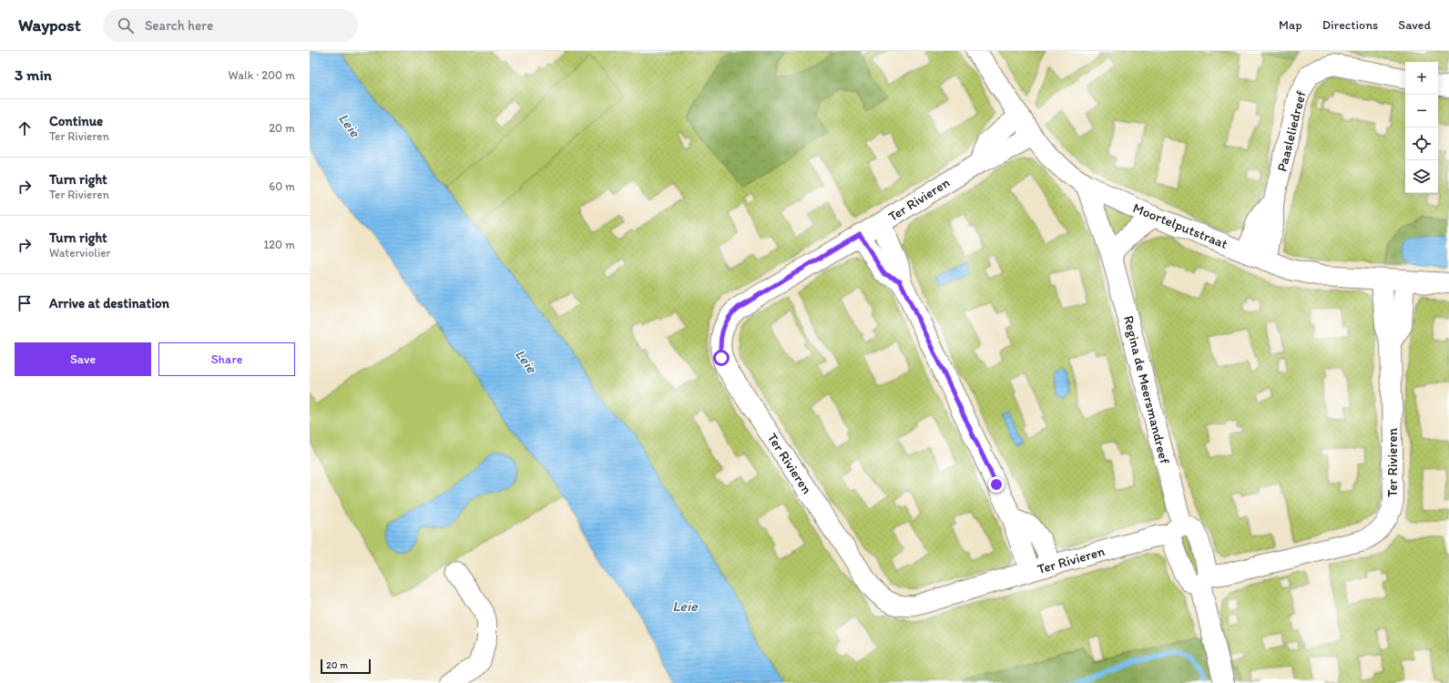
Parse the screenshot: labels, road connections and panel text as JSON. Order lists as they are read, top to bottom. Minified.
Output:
{"streets":{"street":["Paasleliedreef","Ter Rivieren","Moortelputstraat","Regina de Meersmandreef"]},"crossings":[["Paasleliedreef","Moortelputstraat"],["Ter Rivieren","Moortelputstraat"],["Ter Rivieren","Regina de Meersmandreef"],["Moortelputstraat","Regina de Meersmandreef"]],"water":["Leie"],"scale_bar":"20 m","page":{"header":"Waypost","search":"Search here","nav":["Map","Directions","Saved"],"heading":["3 min","Walk · 200 m"],"map_buttons":["+","−"],"list":[["Continue","Ter Rivieren","20 m"],["Turn right","Ter Rivieren","60 m"],["Turn right","Waterviolier","120 m"],"Arrive at destination"],"buttons":["Save","Share"],"scale":"20 m"}}
